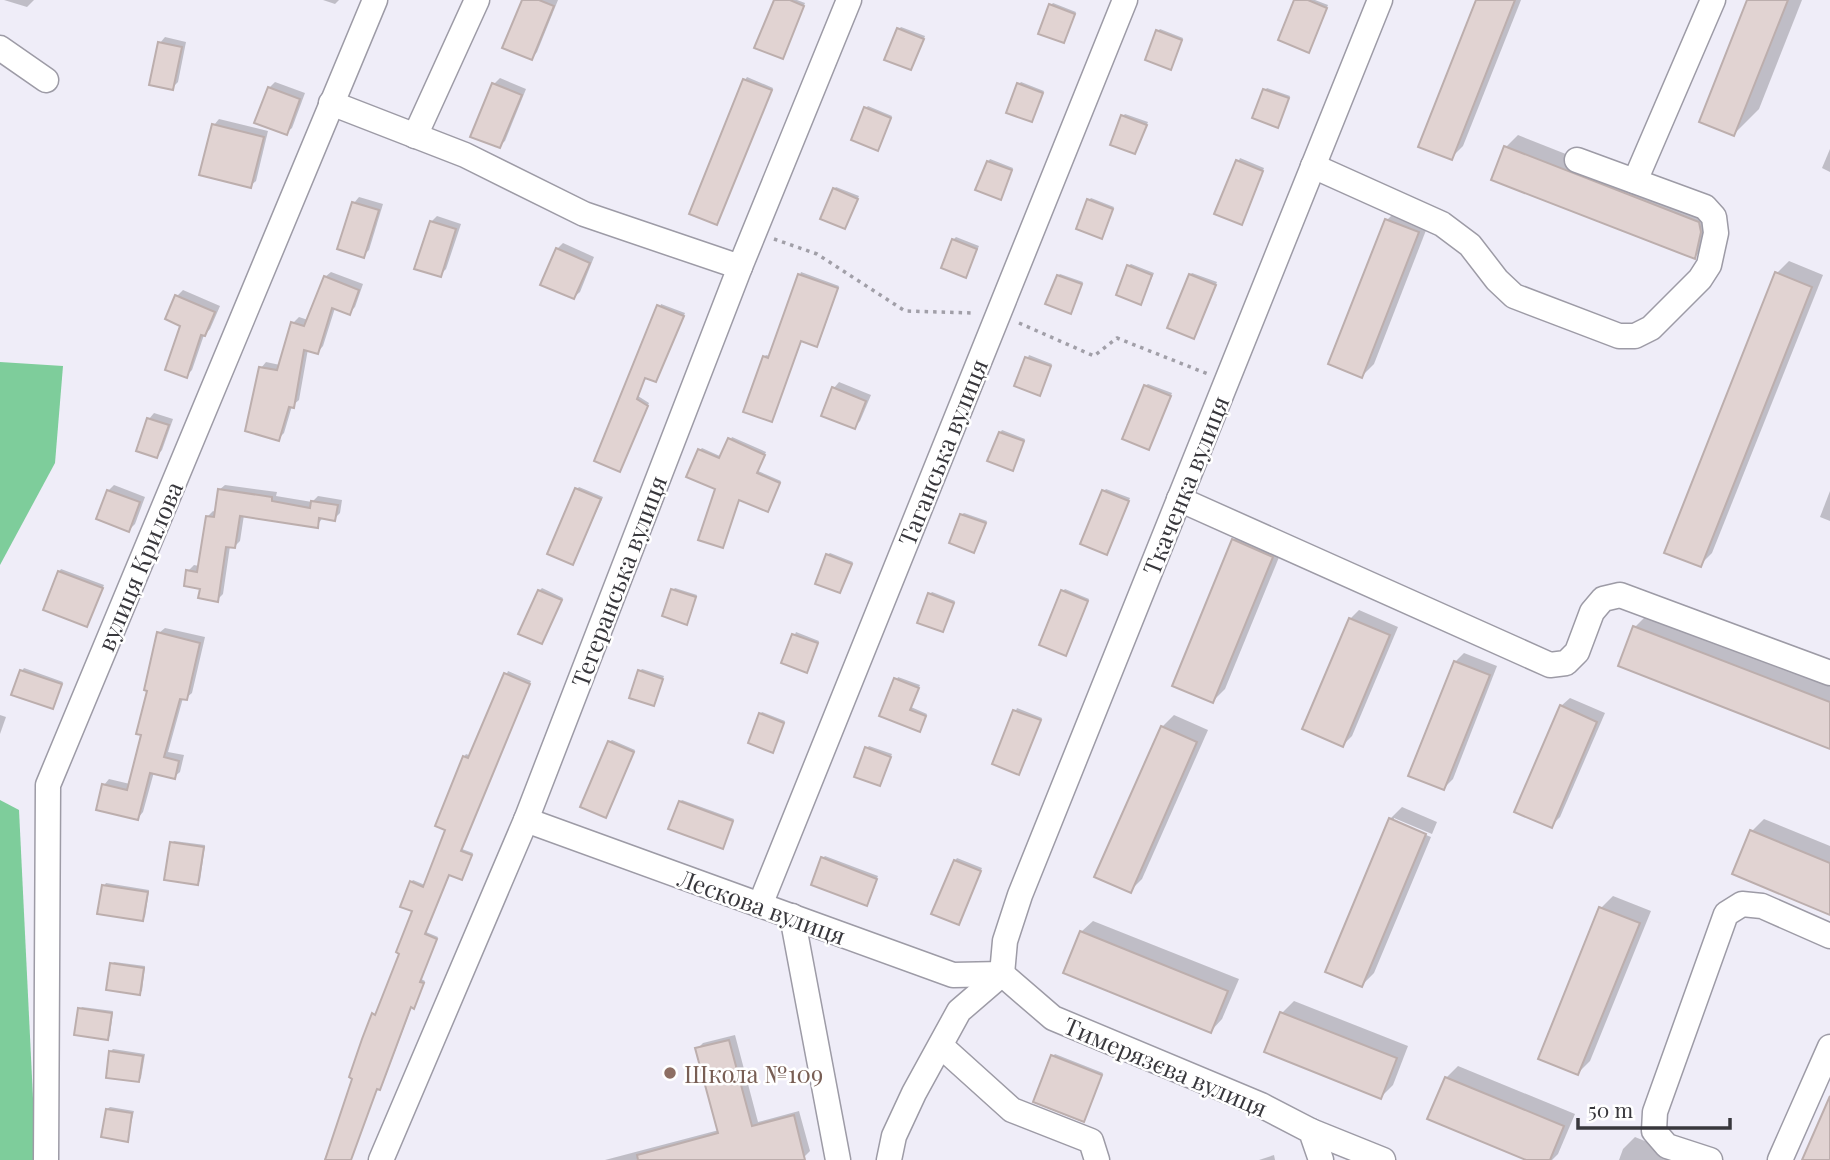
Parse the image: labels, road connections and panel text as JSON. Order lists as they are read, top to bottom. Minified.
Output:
{"streets":{"street":["Таганська вулиця","Ткаченка вулиця","вулиця Крилова","Тегеранська вулиця","Лескова вулиця","Тимерязєва вулиця"]},"crossings":[["Таганська вулиця","Лескова вулиця"],["Ткаченка вулиця","Лескова вулиця"],["Ткаченка вулиця","Тимерязєва вулиця"],["Тегеранська вулиця","Лескова вулиця"],["Лескова вулиця","Тимерязєва вулиця"]],"places":["Школа №109"],"scale_bar":"50 m"}
